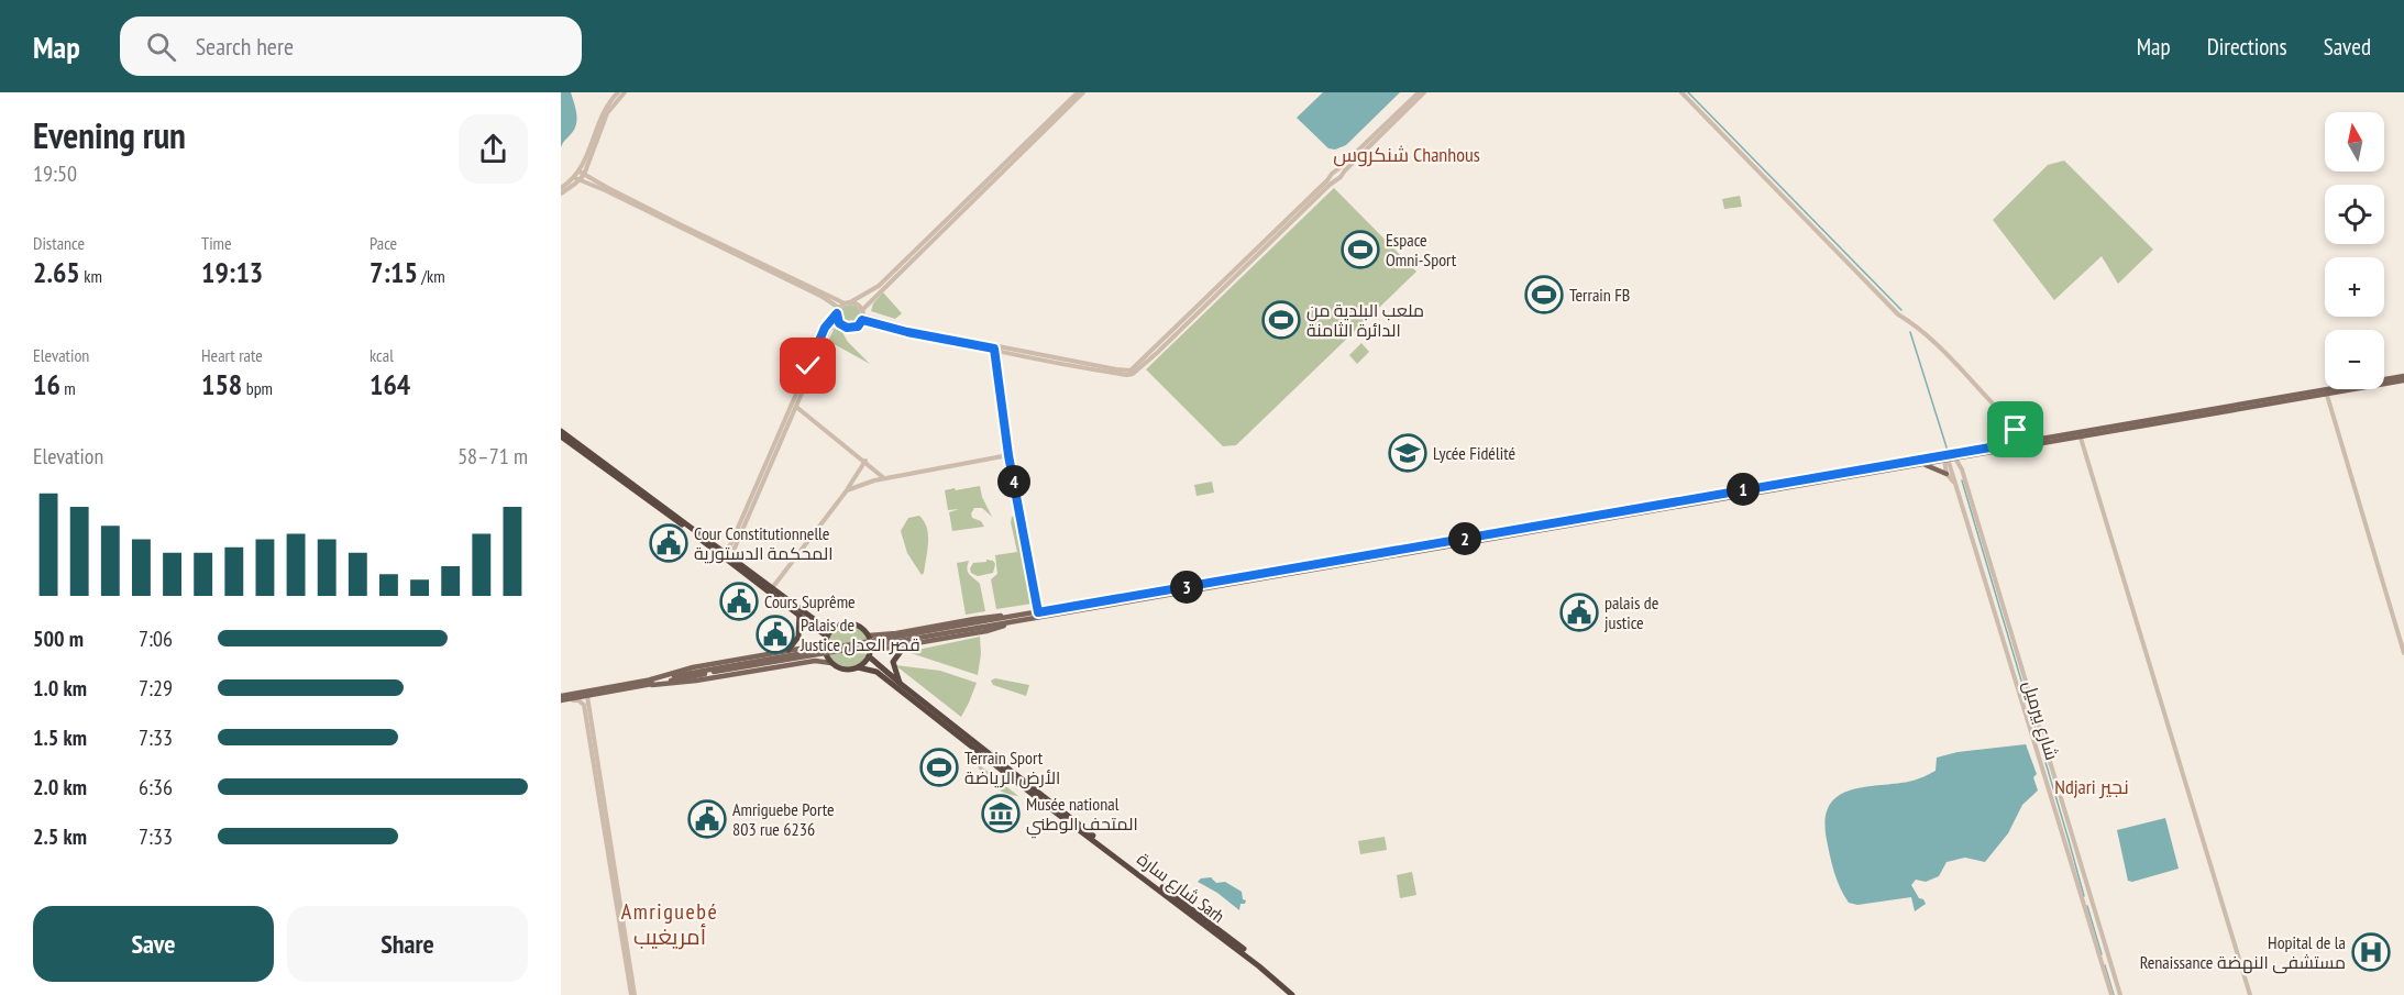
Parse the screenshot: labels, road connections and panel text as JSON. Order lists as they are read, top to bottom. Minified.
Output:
{"streets":{"highway":["شارع سارة Sarh"],"street":["شارع بيرميل"]},"districts":["شنكروس Chanhous","Ndjari نجير","Amriguebé أمريغيب"],"places":{"sports":["Espace Omni-Sport","Terrain FB","ملعب البلدية من الدائرة الثامنة","Terrain Sport الأرض الرياضة"],"school or university":["Lycée Fidélité"],"public building":["Cour Constitutionnelle المحكمة الدستورية","Cours Suprême","palais de justice","Palais de Justice قصر العدل","Amriguebe Porte 803 rue 6236"],"museum":["Musée national المتحف الوطني"],"hospital":["Hopital de la Renaissance مستشفى النهضة"]},"north":"top","page":{"header":"Map","search":"Search here","nav":["Map","Directions","Saved"],"heading":["Evening run","19:50"],"map_buttons":["+","−"],"stats":[["Distance","2.65 km"],["Time","19:13"],["Pace","7:15 /km"],["Elevation","16 m"],["Heart rate","158 bpm"],["kcal","164"]],"chart":["Elevation","58–71 m"],"pins":["4","1","2","3"],"list":[{"name":"500 m","note":"7:06"},{"name":"1.0 km","note":"7:29"},{"name":"1.5 km","note":"7:33"},{"name":"2.0 km","note":"6:36"},{"name":"2.5 km","note":"7:33"}],"buttons":["Save","Share"]}}
